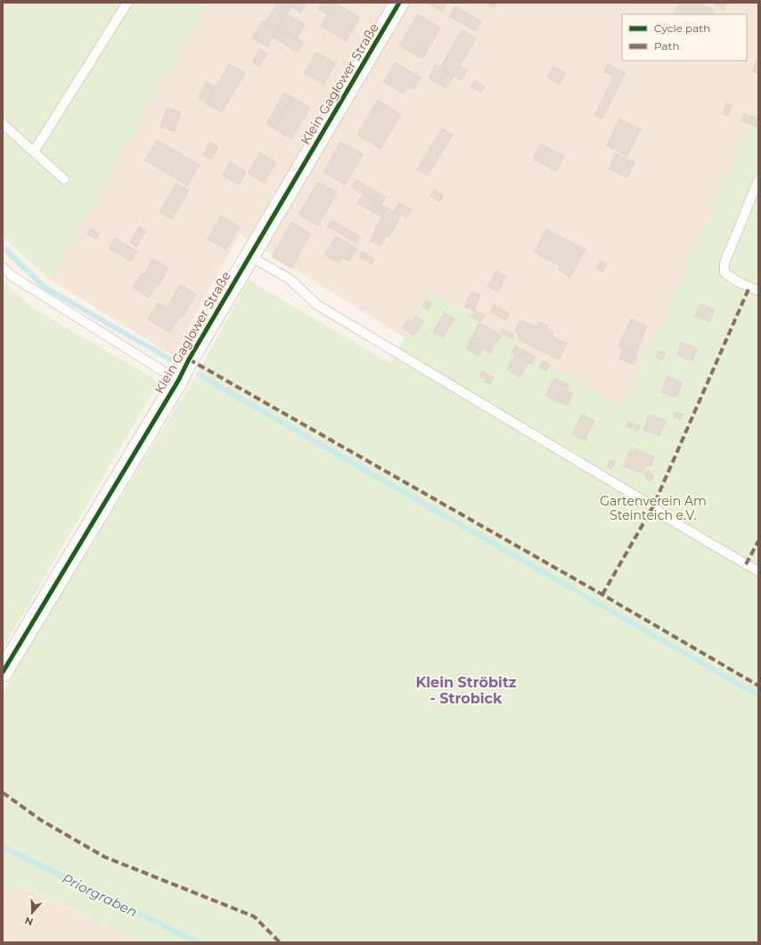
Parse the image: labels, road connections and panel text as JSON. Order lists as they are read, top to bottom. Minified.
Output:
{"streets":{"street":["Klein Gaglower Straße"]},"districts":["Klein Ströbitz - Strobick"],"water":["Priorgraben"],"parks":["Gartenverein Am Steinteich e.V."],"legend":["Cycle path","Path"],"north":"bottom"}
